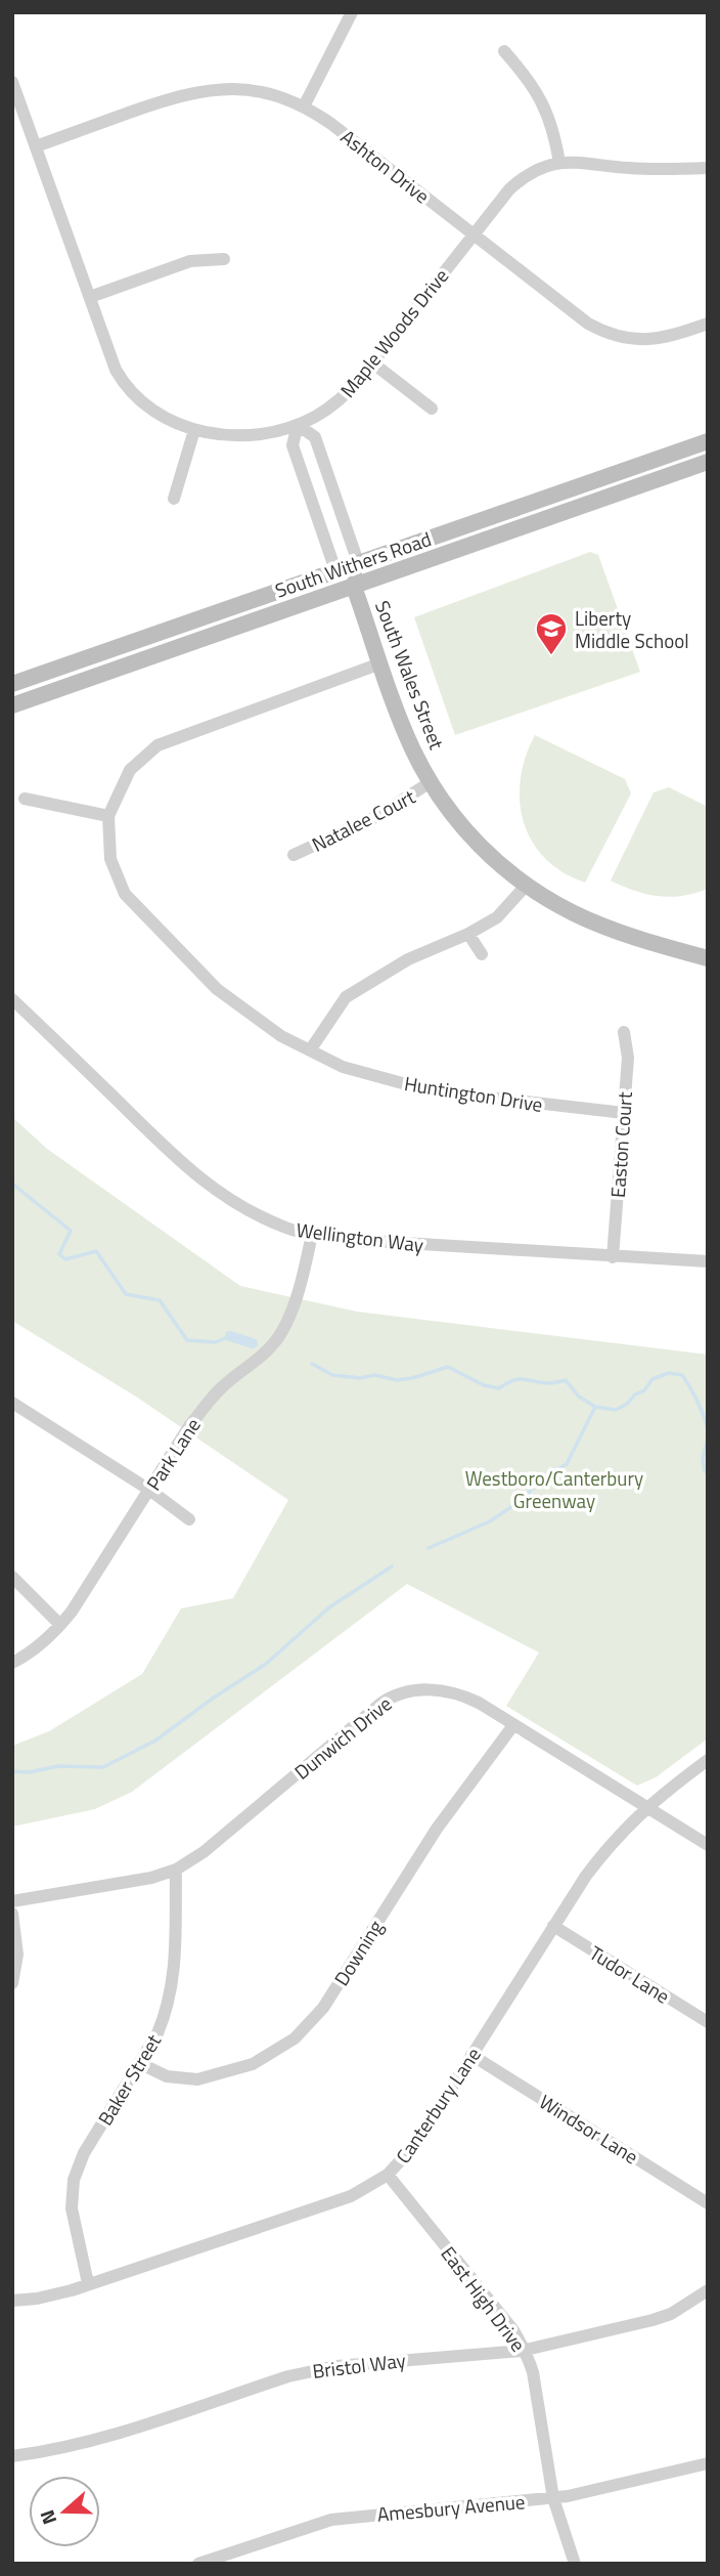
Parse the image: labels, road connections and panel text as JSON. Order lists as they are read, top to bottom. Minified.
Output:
{"streets":{"main road":["South Withers Road","South Wales Street"],"street":["Ashton Drive","Maple Woods Drive","Natalee Court","Huntington Drive","Easton Court","Wellington Way","Park Lane","Dunwich Drive","Downing","Tudor Lane","Baker Street","Canterbury Lane","Windsor Lane","East High Drive","Bristol Way","Amesbury Avenue"]},"crossings":[["Ashton Drive","Maple Woods Drive"],["South Withers Road","South Wales Street"],["South Wales Street","Natalee Court"],["South Wales Street","Huntington Drive"],["Huntington Drive","Easton Court"],["Easton Court","Wellington Way"],["Wellington Way","Park Lane"],["Dunwich Drive","Downing"],["Dunwich Drive","Baker Street"],["Dunwich Drive","Canterbury Lane"],["Downing","Baker Street"],["Tudor Lane","Canterbury Lane"],["Baker Street","Canterbury Lane"],["Canterbury Lane","Windsor Lane"],["Canterbury Lane","East High Drive"],["East High Drive","Bristol Way"],["East High Drive","Amesbury Avenue"]],"parks":["Westboro/Canterbury Greenway"],"places":{"school or university":["Liberty Middle School"]},"north":"left"}
